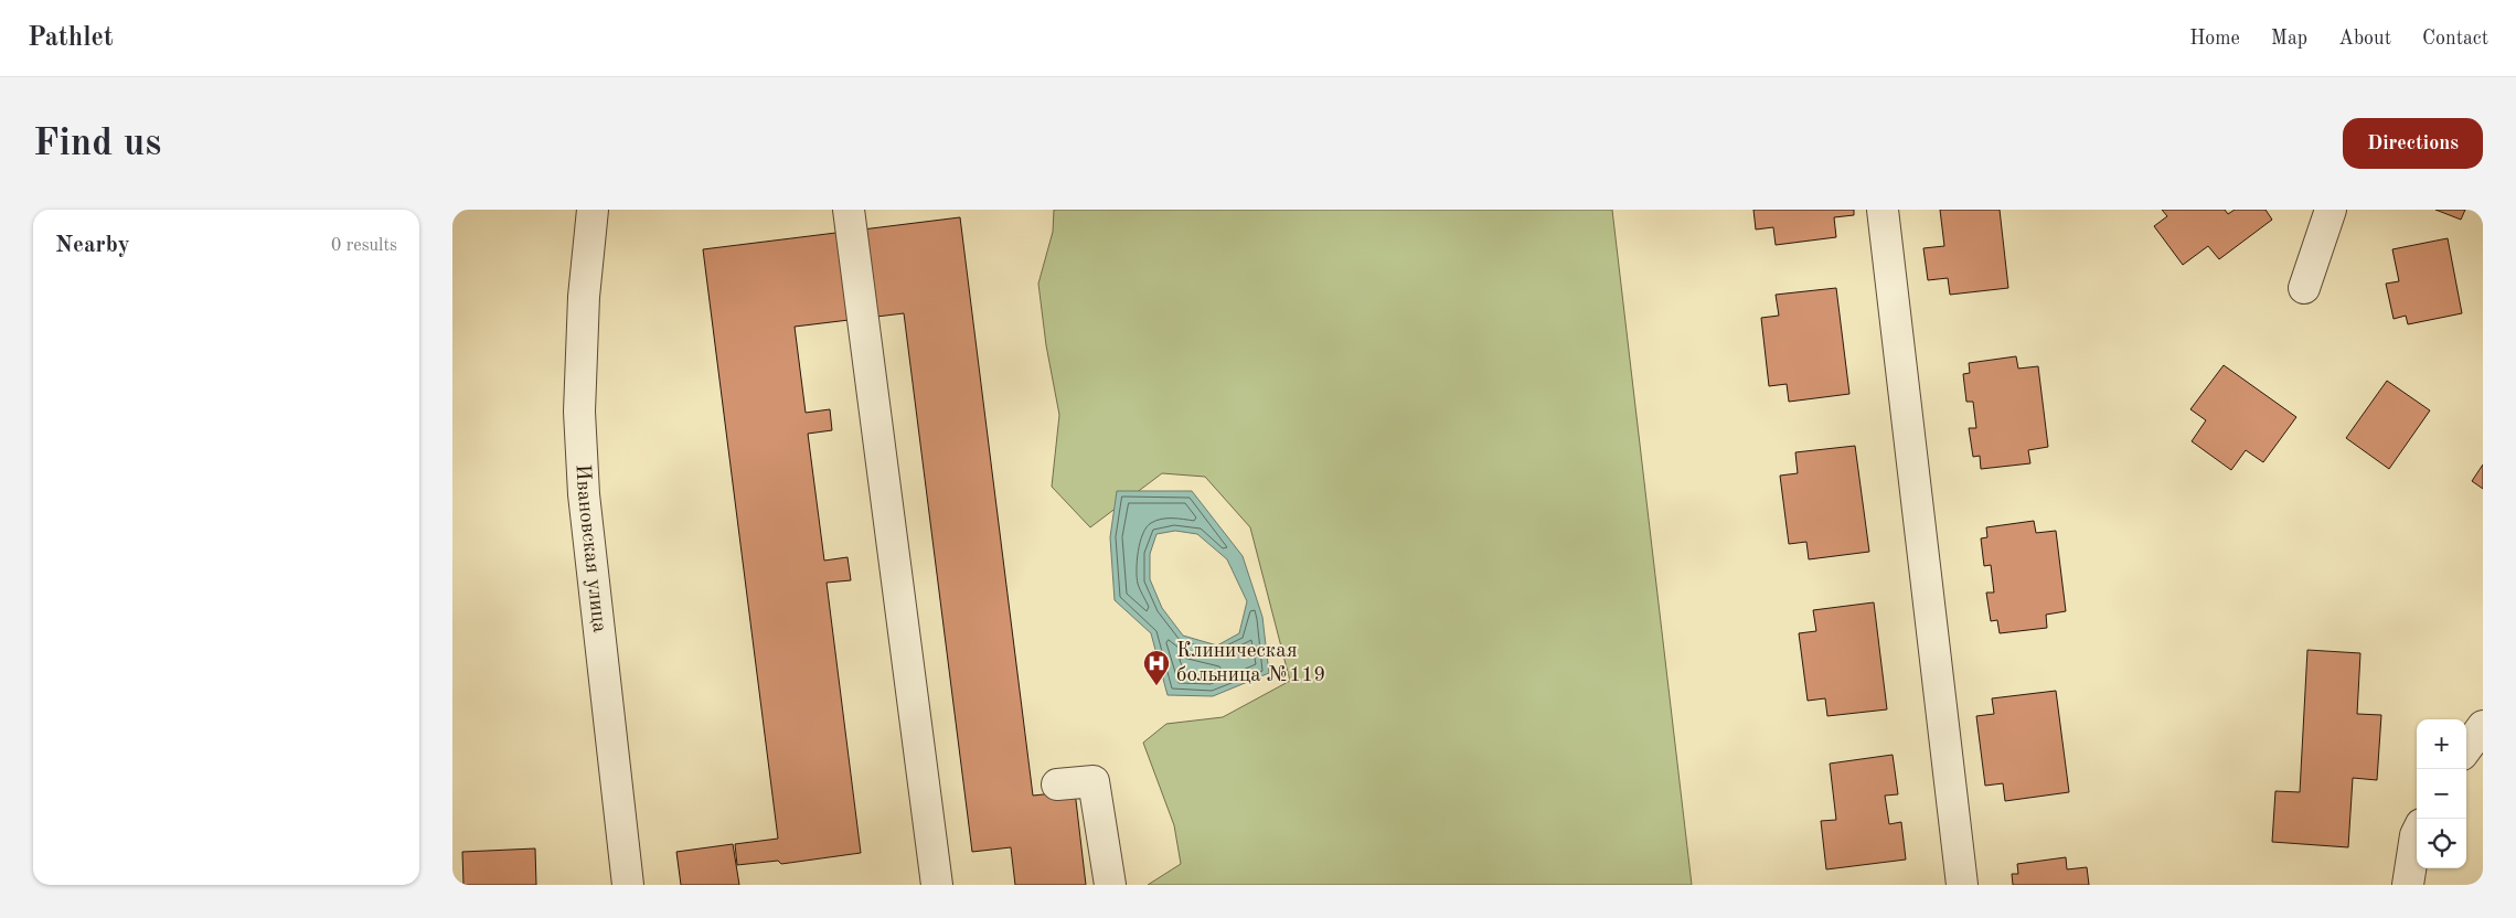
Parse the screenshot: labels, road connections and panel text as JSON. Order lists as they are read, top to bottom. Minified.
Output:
{"streets":{"street":["Ивановская улица"]},"places":{"hospital":["Клиническая больница №119"]},"page":{"header":"Pathlet","nav":["Home","Map","About","Contact"],"buttons":"Directions","title":"Find us","heading":["Nearby","0 results"],"map_buttons":["+","−"]}}
